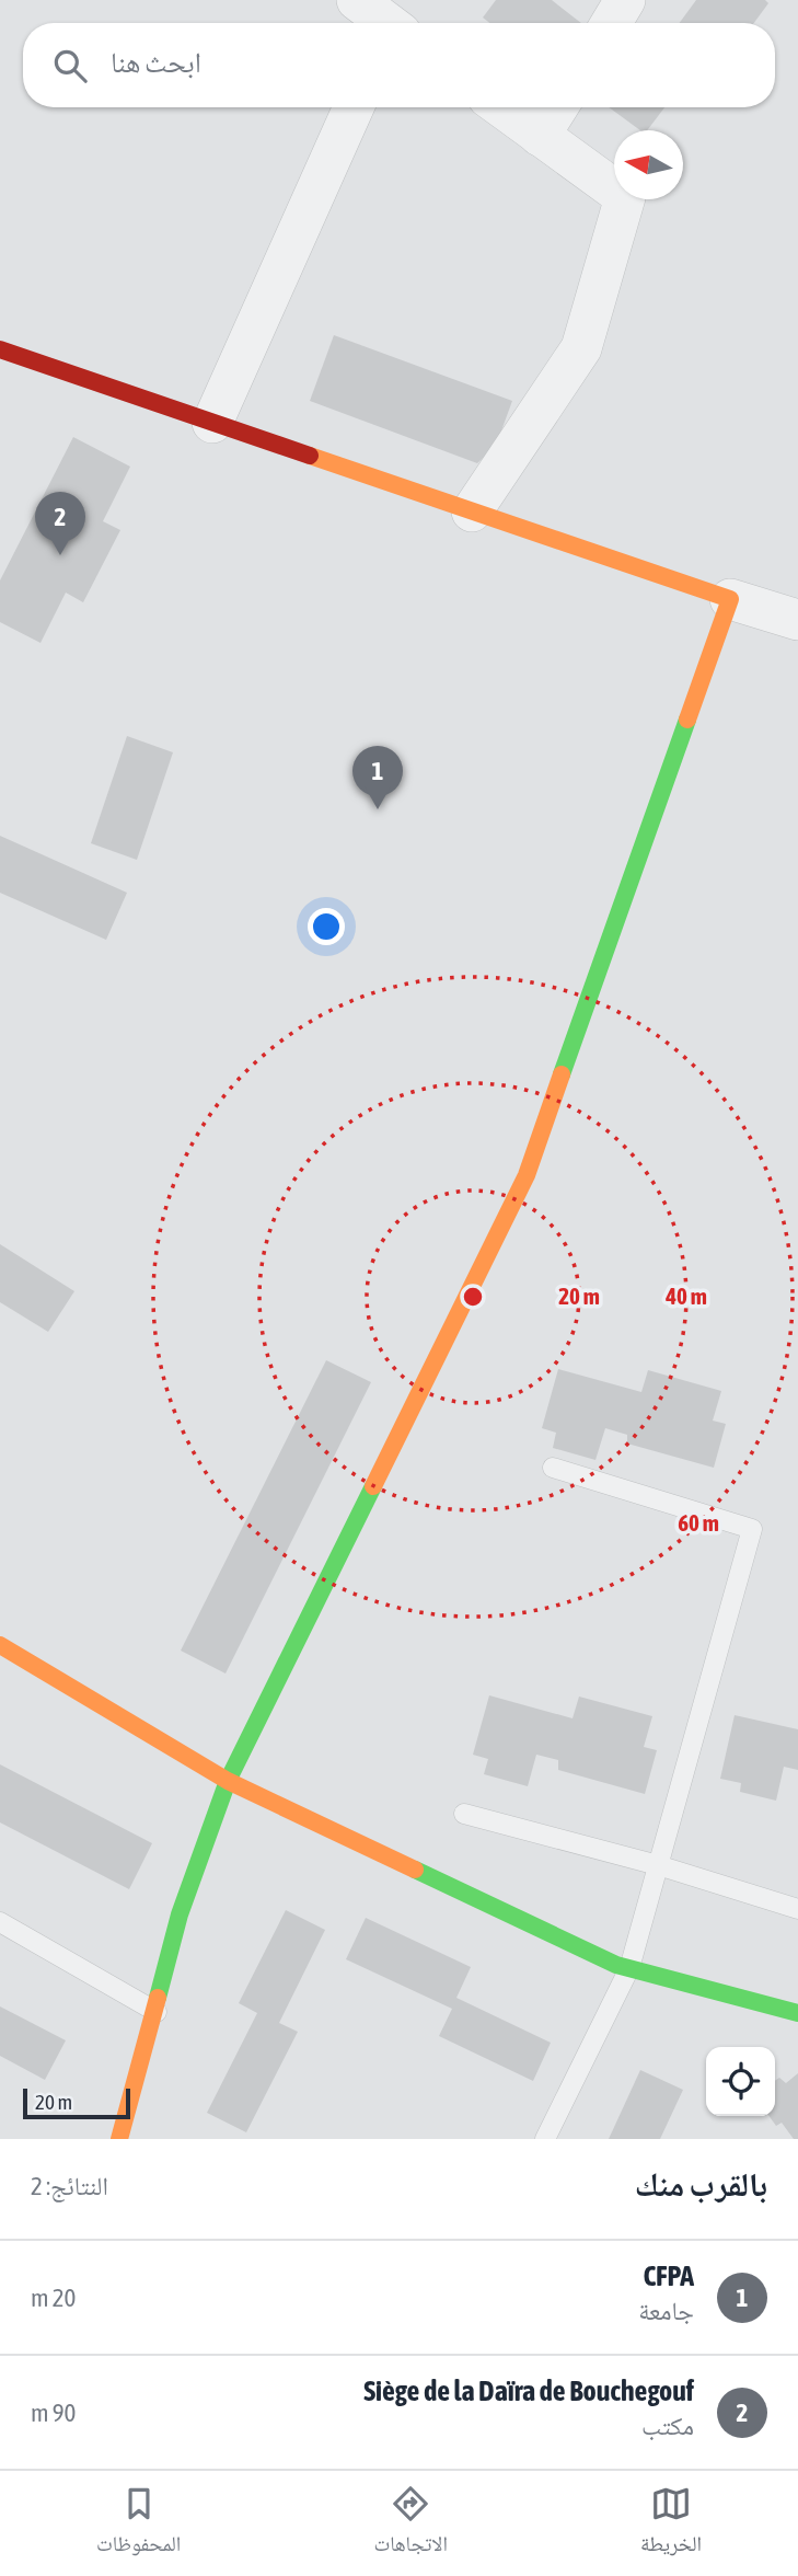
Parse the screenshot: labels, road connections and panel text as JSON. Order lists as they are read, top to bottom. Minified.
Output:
{"scale_bar":"20 m","north":"left","page":{"search":"ابحث هنا","pins":["2","1"],"scale":"20 m","heading":["بالقرب منك","النتائج: 2"],"list":[{"mark":"1","name":"CFPA","note":"جامعة","value":"20 m"},{"mark":"2","name":"Siège de la Daïra de Bouchegouf","note":"مكتب","value":"90 m"}],"nav":["الخريطة","الاتجاهات","المحفوظات"]},"rings":["20 m","40 m","60 m"]}
